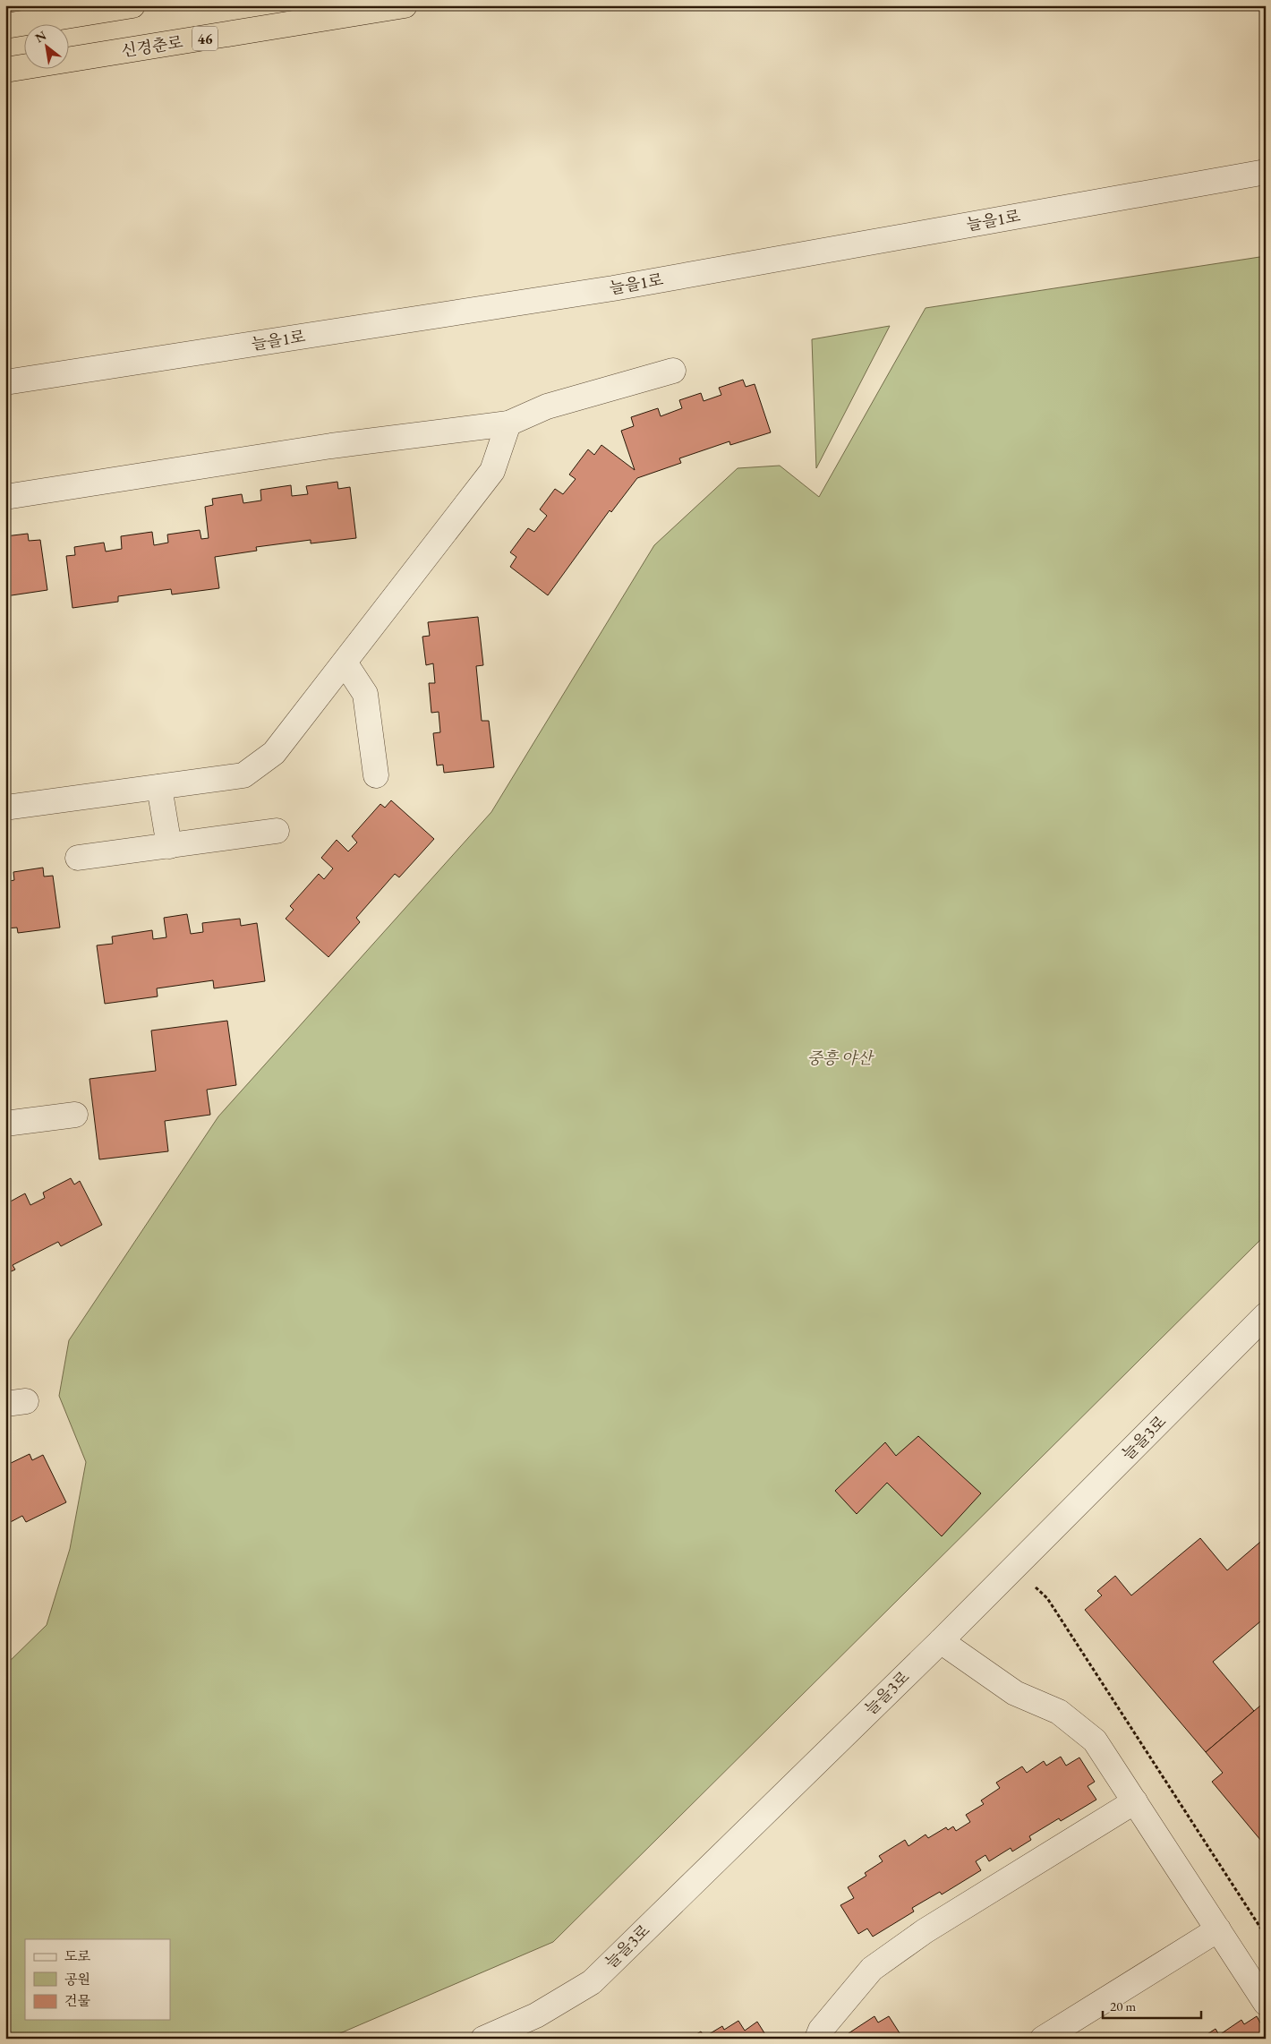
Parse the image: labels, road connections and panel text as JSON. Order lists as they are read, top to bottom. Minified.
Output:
{"streets":{"highway":["46","신경춘로"],"street":["늘을1로","늘을3로"]},"parks":["중흥 야산"],"legend":["도로","공원","건물"],"scale_bar":"20 m","north":"top left"}
